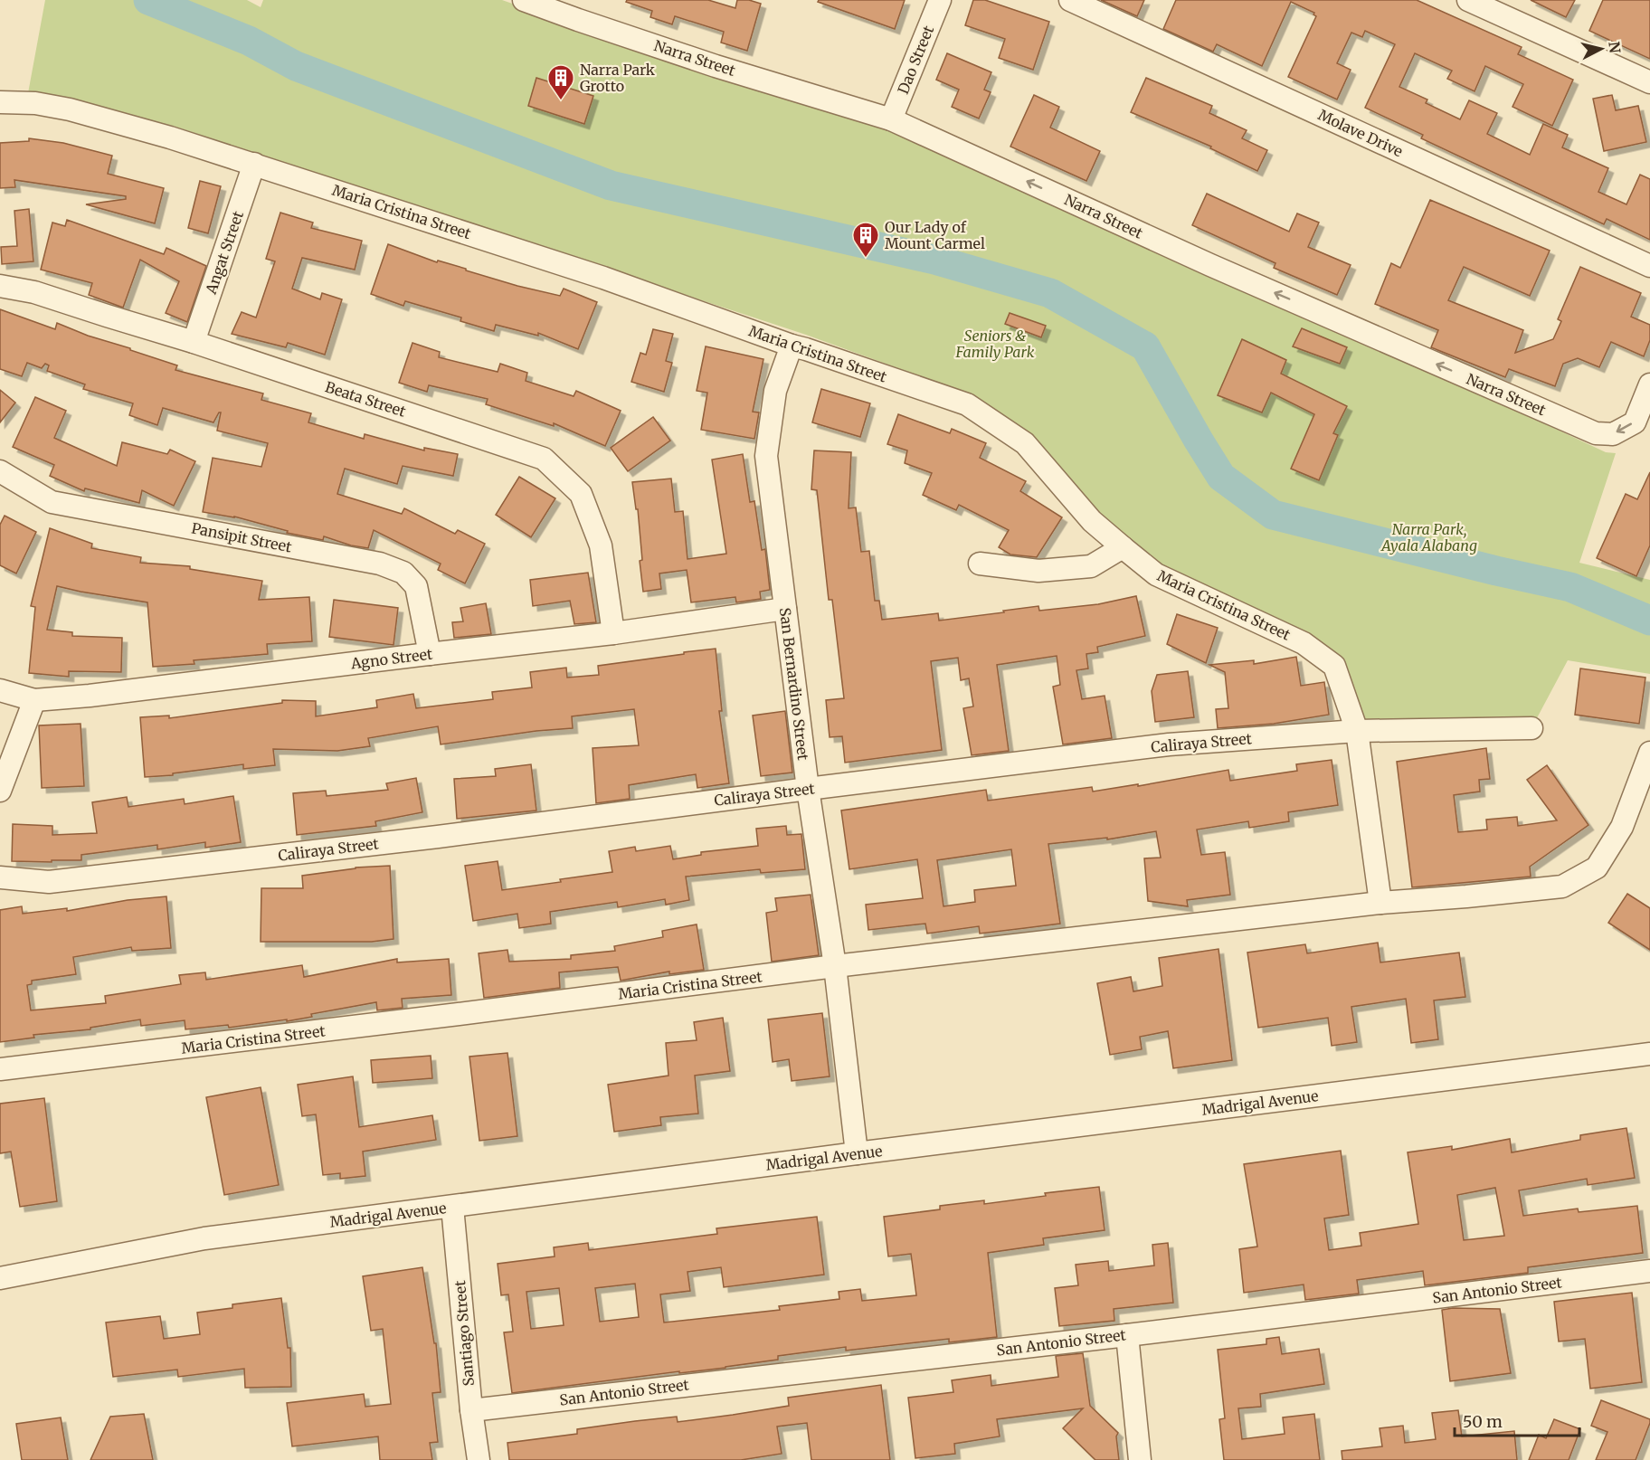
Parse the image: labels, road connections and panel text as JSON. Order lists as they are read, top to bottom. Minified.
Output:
{"streets":{"street":["Narra Street","Dao Street","Molave Drive","Maria Cristina Street","Angat Street","Beata Street","Pansipit Street","Agno Street","San Bernardino Street","Caliraya Street","Madrigal Avenue","San Antonio Street","Santiago Street"]},"crossings":[["Narra Street","Dao Street"],["Maria Cristina Street","Angat Street"],["Maria Cristina Street","San Bernardino Street"],["Maria Cristina Street","Caliraya Street"],["Angat Street","Beata Street"],["Beata Street","Agno Street"],["Pansipit Street","Agno Street"],["Agno Street","San Bernardino Street"],["San Bernardino Street","Caliraya Street"],["San Bernardino Street","Madrigal Avenue"],["Madrigal Avenue","Santiago Street"],["San Antonio Street","Santiago Street"]],"one_way":["Narra Street"],"parks":["Seniors & Family Park","Narra Park, Ayala Alabang"],"places":{"building":["Narra Park Grotto","Our Lady of Mount Carmel"]},"scale_bar":"50 m","north":"right"}
